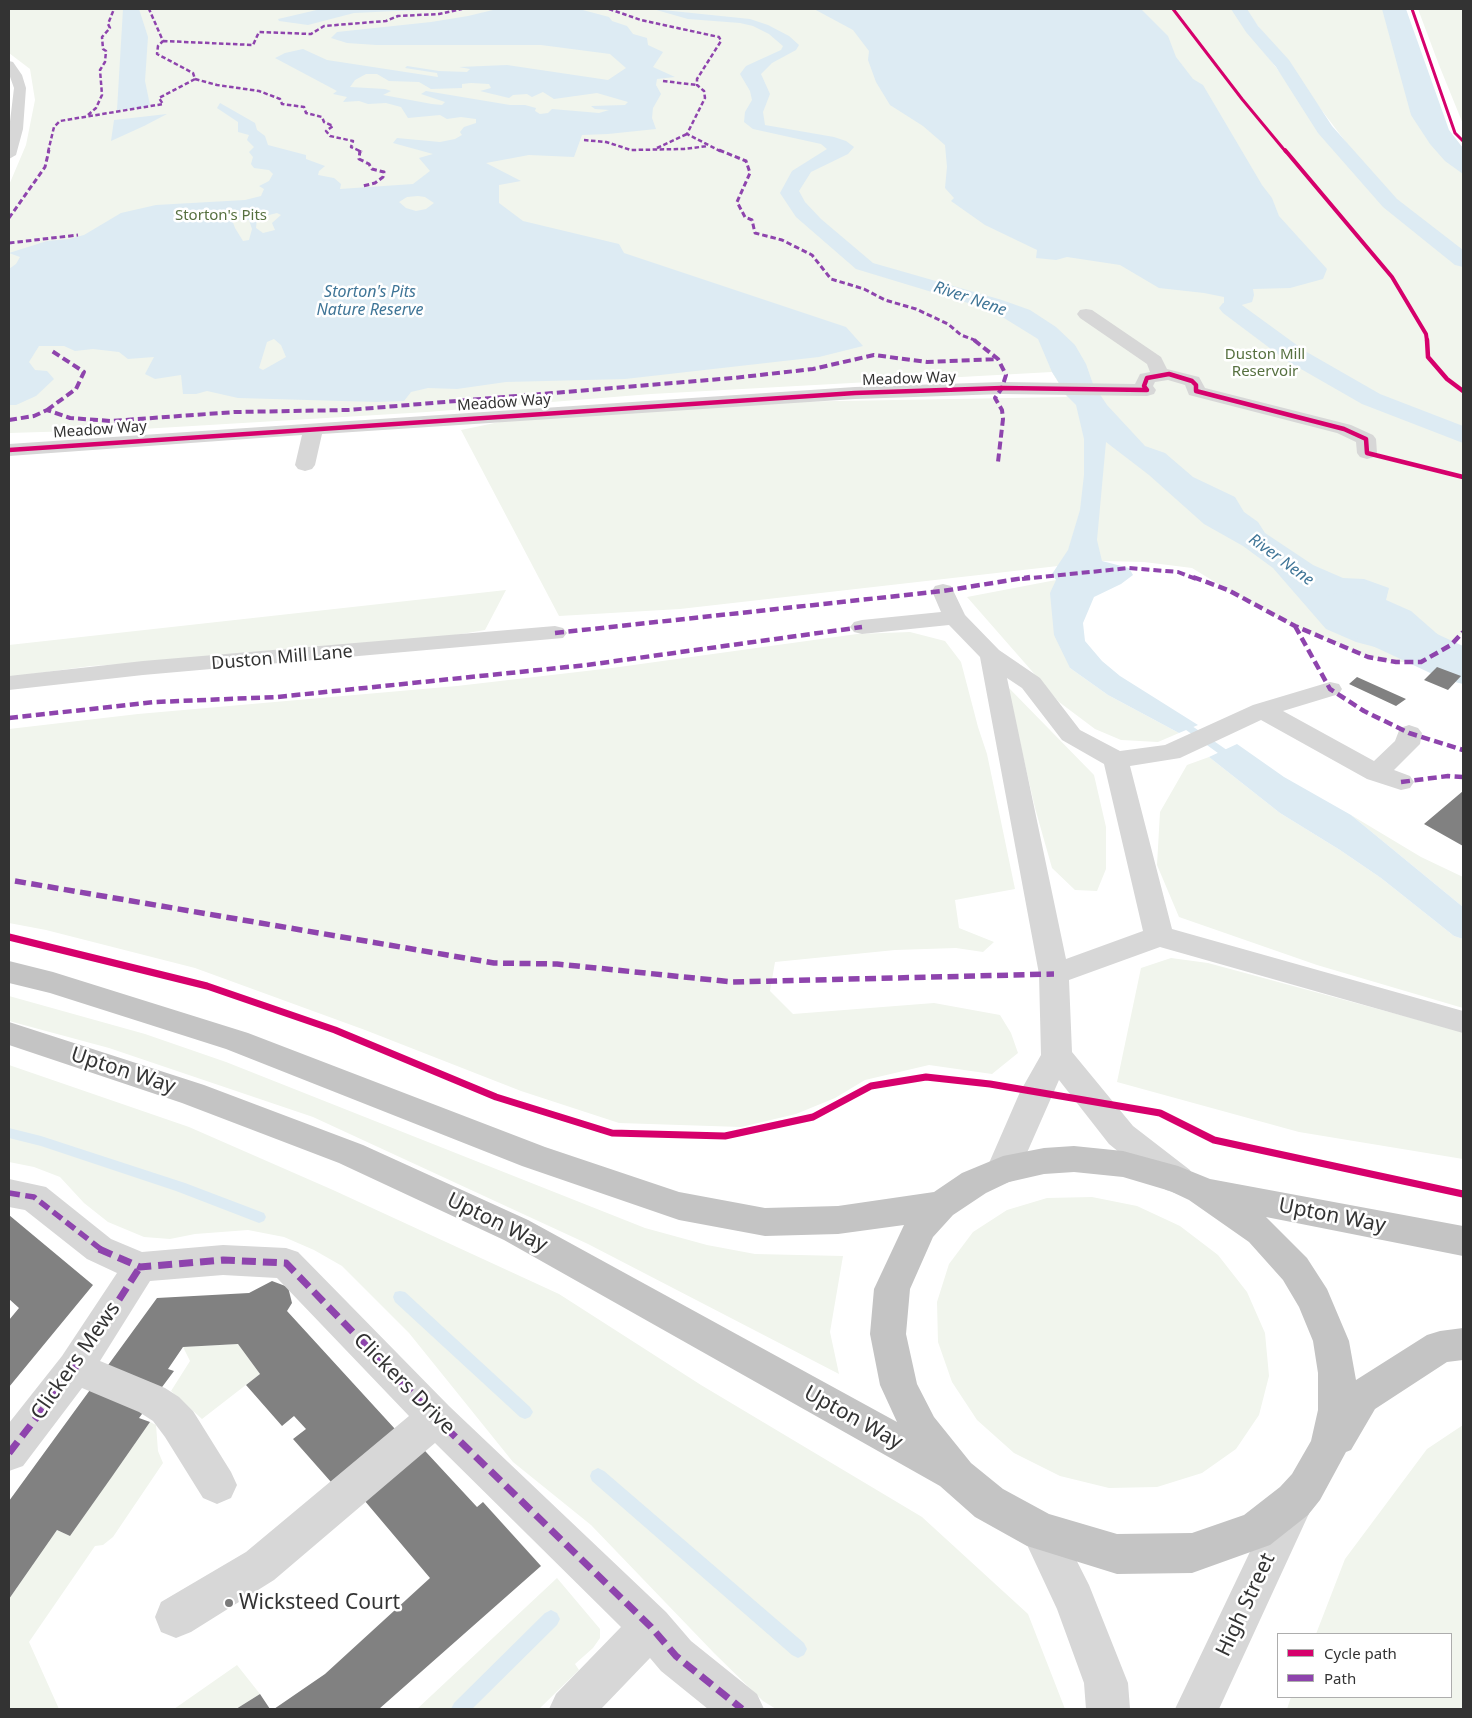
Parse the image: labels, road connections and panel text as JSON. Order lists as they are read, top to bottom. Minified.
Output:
{"streets":{"highway":["Upton Way"],"street":["Meadow Way","Duston Mill Lane","Clickers Mews","Clickers Drive","High Street"]},"crossings":[["Clickers Mews","Clickers Drive"]],"water":["Storton's Pits Nature Reserve","River Nene"],"parks":["Storton's Pits","Duston Mill Reservoir"],"places":["Wicksteed Court"],"legend":["Cycle path","Path"]}
